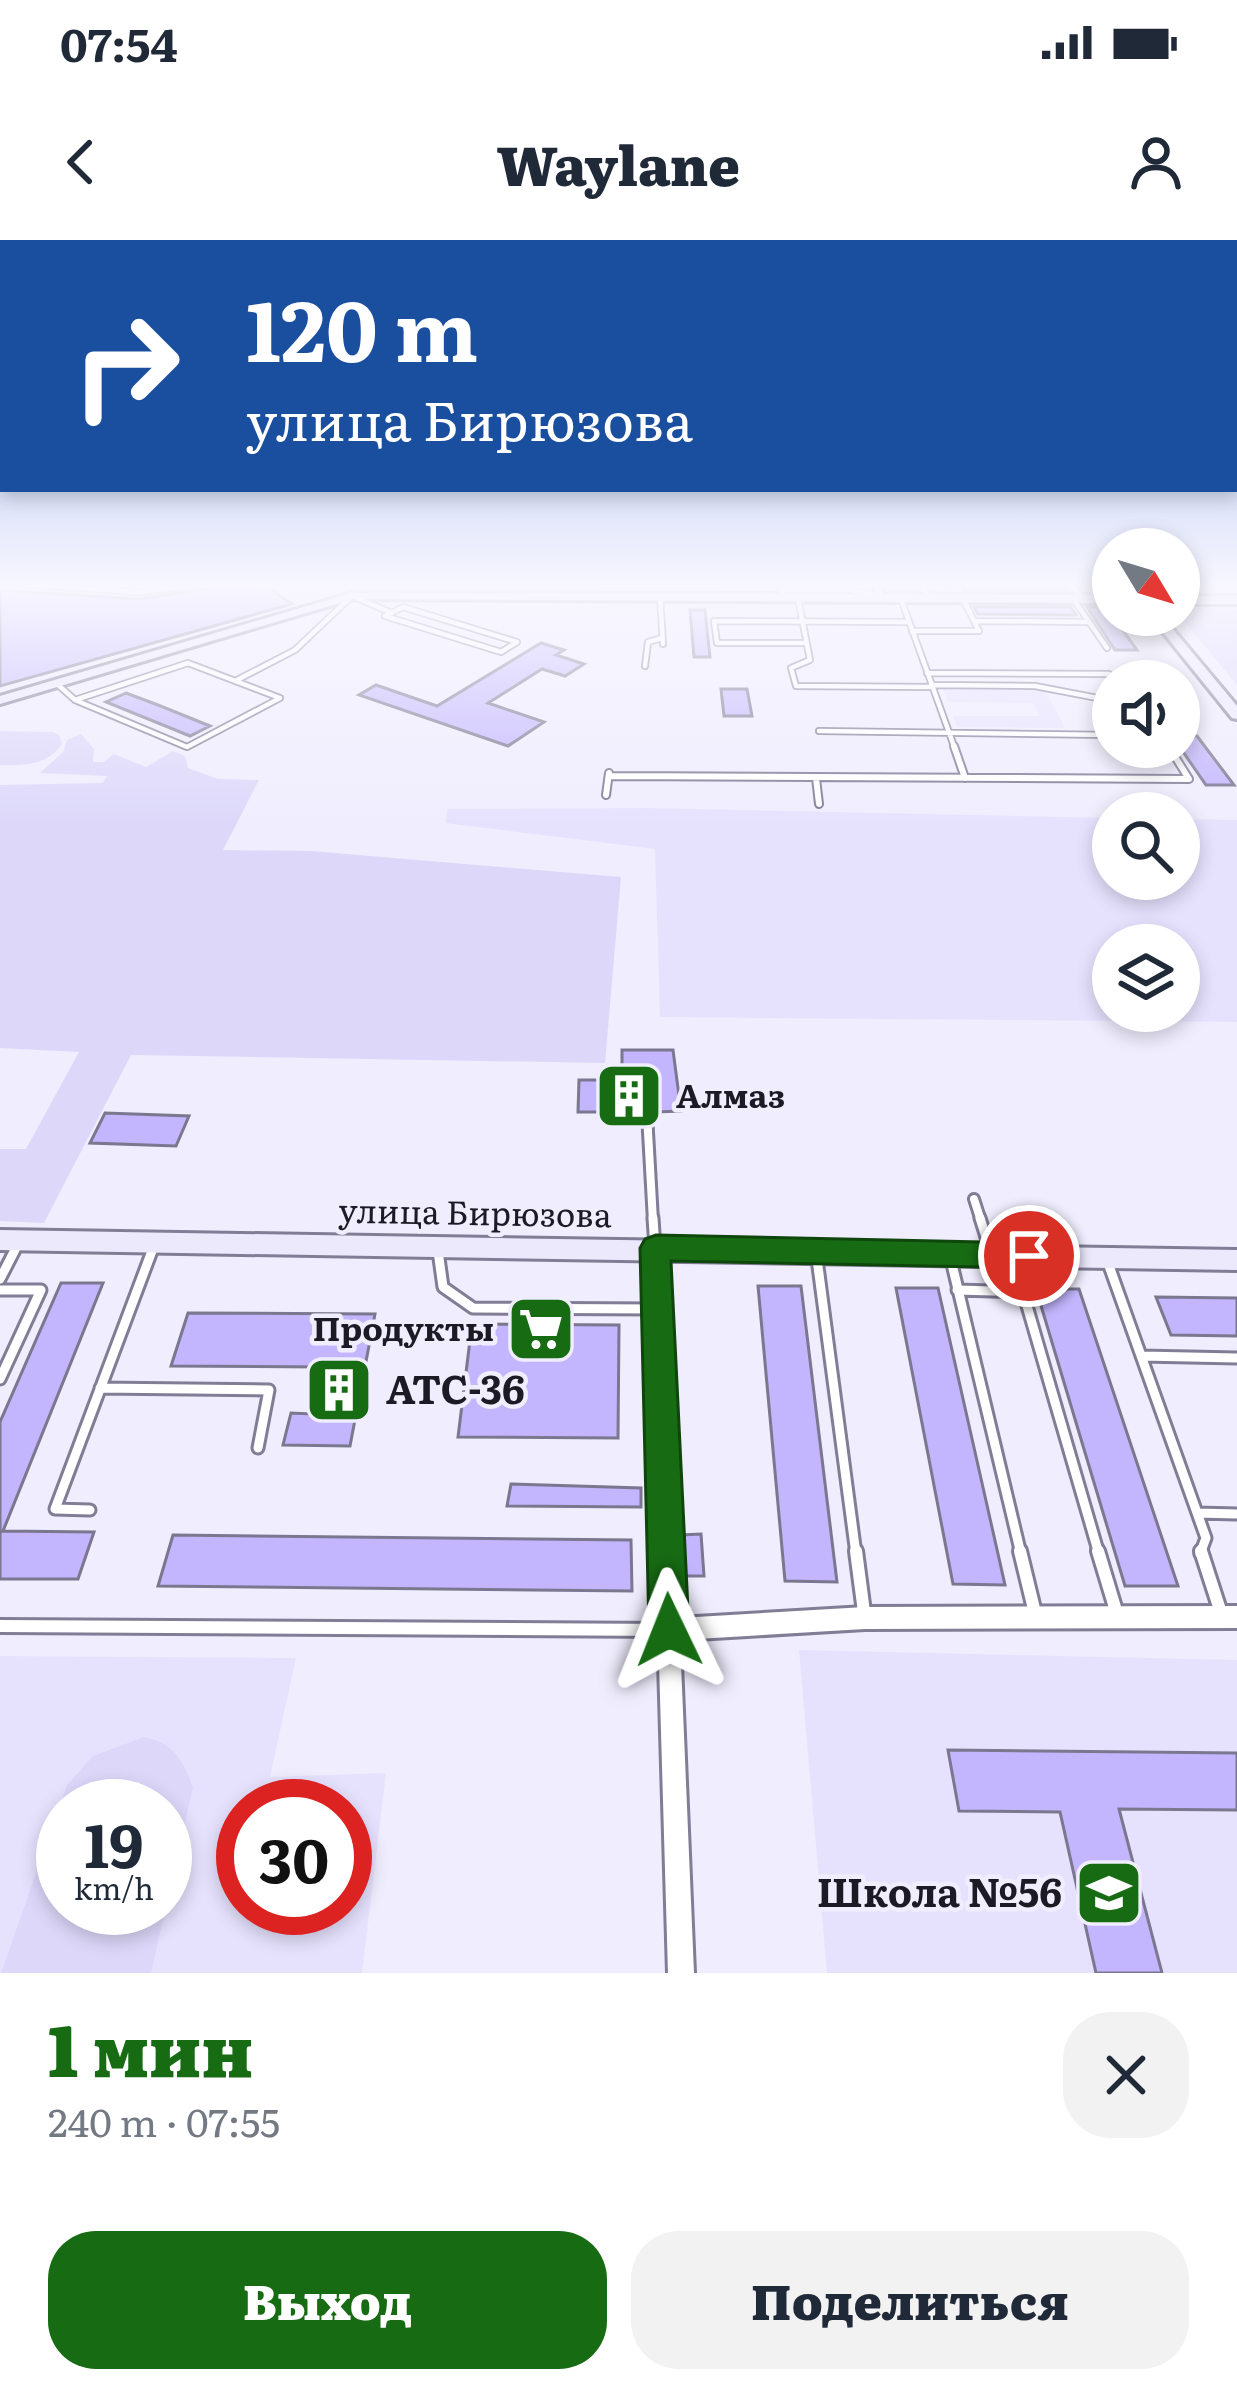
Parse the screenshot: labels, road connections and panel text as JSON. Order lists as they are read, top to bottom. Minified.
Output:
{"streets":{"street":["улица Бирюзова"]},"places":{"building":["Алмаз","АТС-36"],"supermarket":["Продукты"],"school or university":["Школа №56"]},"north":"bottom right","page":{"status":"07:54","header":"Waylane","turn":["120 m","улица Бирюзова"],"speed":"19 km/h","limit":"30","heading":["1 мин","240 m · 07:55"],"buttons":["Выход","Поделиться"]}}
